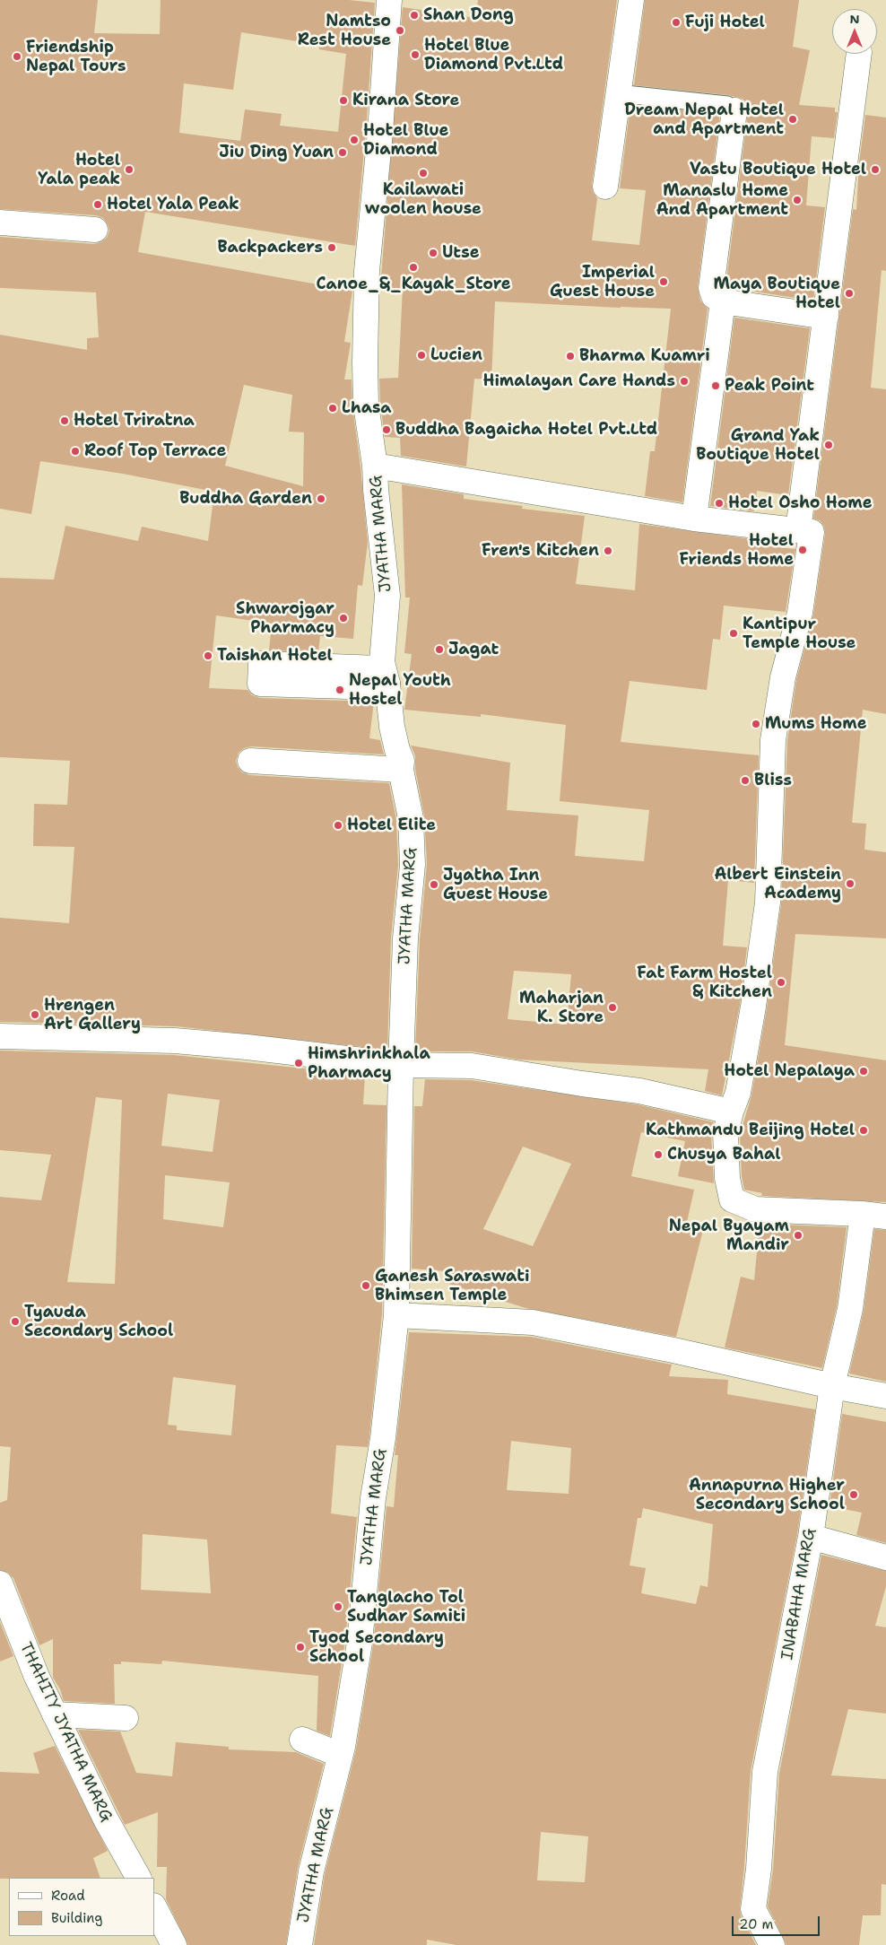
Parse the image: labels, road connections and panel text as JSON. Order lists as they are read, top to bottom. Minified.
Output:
{"streets":{"street":["JYATHA MARG","INABAHA MARG","THAHITY JYATHA MARG"]},"places":["Shan Dong","Fuji Hotel","Namtso Rest House","Hotel Blue Diamond Pvt.Ltd","Friendship Nepal Tours","Kirana Store","Dream Nepal Hotel and Apartment","Hotel Blue Diamond","Jiu Ding Yuan","Hotel Yala peak","Vastu Boutique Hotel","Kailawati woolen house","Manaslu Home And Apartment","Hotel Yala Peak","Backpackers","Utse","Canoe_&_Kayak_Store","Imperial Guest House","Maya Boutique Hotel","Lucien","Bharma Kuamri","Himalayan Care Hands","Peak Point","Lhasa","Hotel Triratna","Buddha Bagaicha Hotel Pvt.Ltd","Grand Yak Boutique Hotel","Roof Top Terrace","Buddha Garden","Hotel Osho Home","Hotel Friends Home","Fren's Kitchen","Shwarojgar Pharmacy","Kantipur Temple House","Jagat","Taishan Hotel","Nepal Youth Hostel","Mums Home","Bliss","Hotel Elite","Albert Einstein Academy","Jyatha Inn Guest House","Fat Farm Hostel & Kitchen","Maharjan K. Store","Hrengen Art Gallery","Himshrinkhala Pharmacy","Hotel Nepalaya","Kathmandu Beijing Hotel","Chusya Bahal","Nepal Byayam Mandir","Ganesh Saraswati Bhimsen Temple","Tyauda Secondary School","Annapurna Higher Secondary School","Tanglacho Tol Sudhar Samiti","Tyod Secondary School"],"legend":["Road","Building"],"scale_bar":"20 m","north":"top"}
